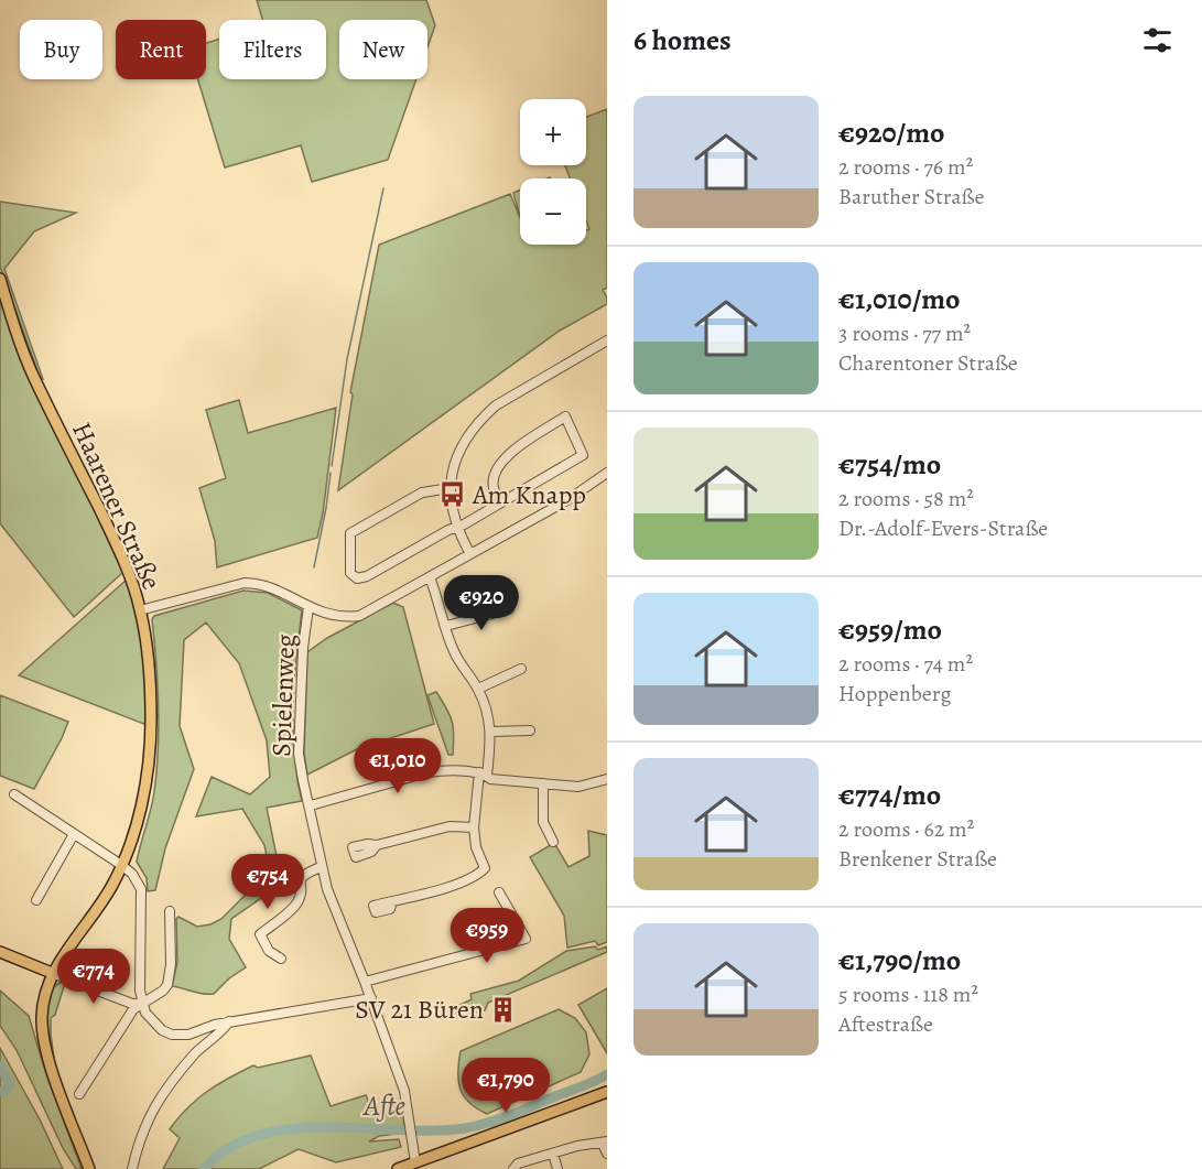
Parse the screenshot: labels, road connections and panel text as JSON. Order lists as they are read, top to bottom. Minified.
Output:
{"streets":{"main road":["Haarener Straße"],"street":["Spielenweg"]},"water":["Afte"],"places":{"bus stop":["Am Knapp"],"building":["SV 21 Büren"]},"page":{"heading":"6 homes","chip":["Buy","Rent","Filters","New"],"list":[{"name":"€920/mo","note":"2 rooms · 76 m² · Baruther Straße"},{"name":"€1,010/mo","note":"3 rooms · 77 m² · Charentoner Straße"},{"name":"€754/mo","note":"2 rooms · 58 m² · Dr.-Adolf-Evers-Straße"},{"name":"€959/mo","note":"2 rooms · 74 m² · Hoppenberg"},{"name":"€774/mo","note":"2 rooms · 62 m² · Brenkener Straße"},{"name":"€1,790/mo","note":"5 rooms · 118 m² · Aftestraße"}],"map_buttons":["+","−"],"price":["€920","€1,010","€754","€959","€774","€1,790"]}}
